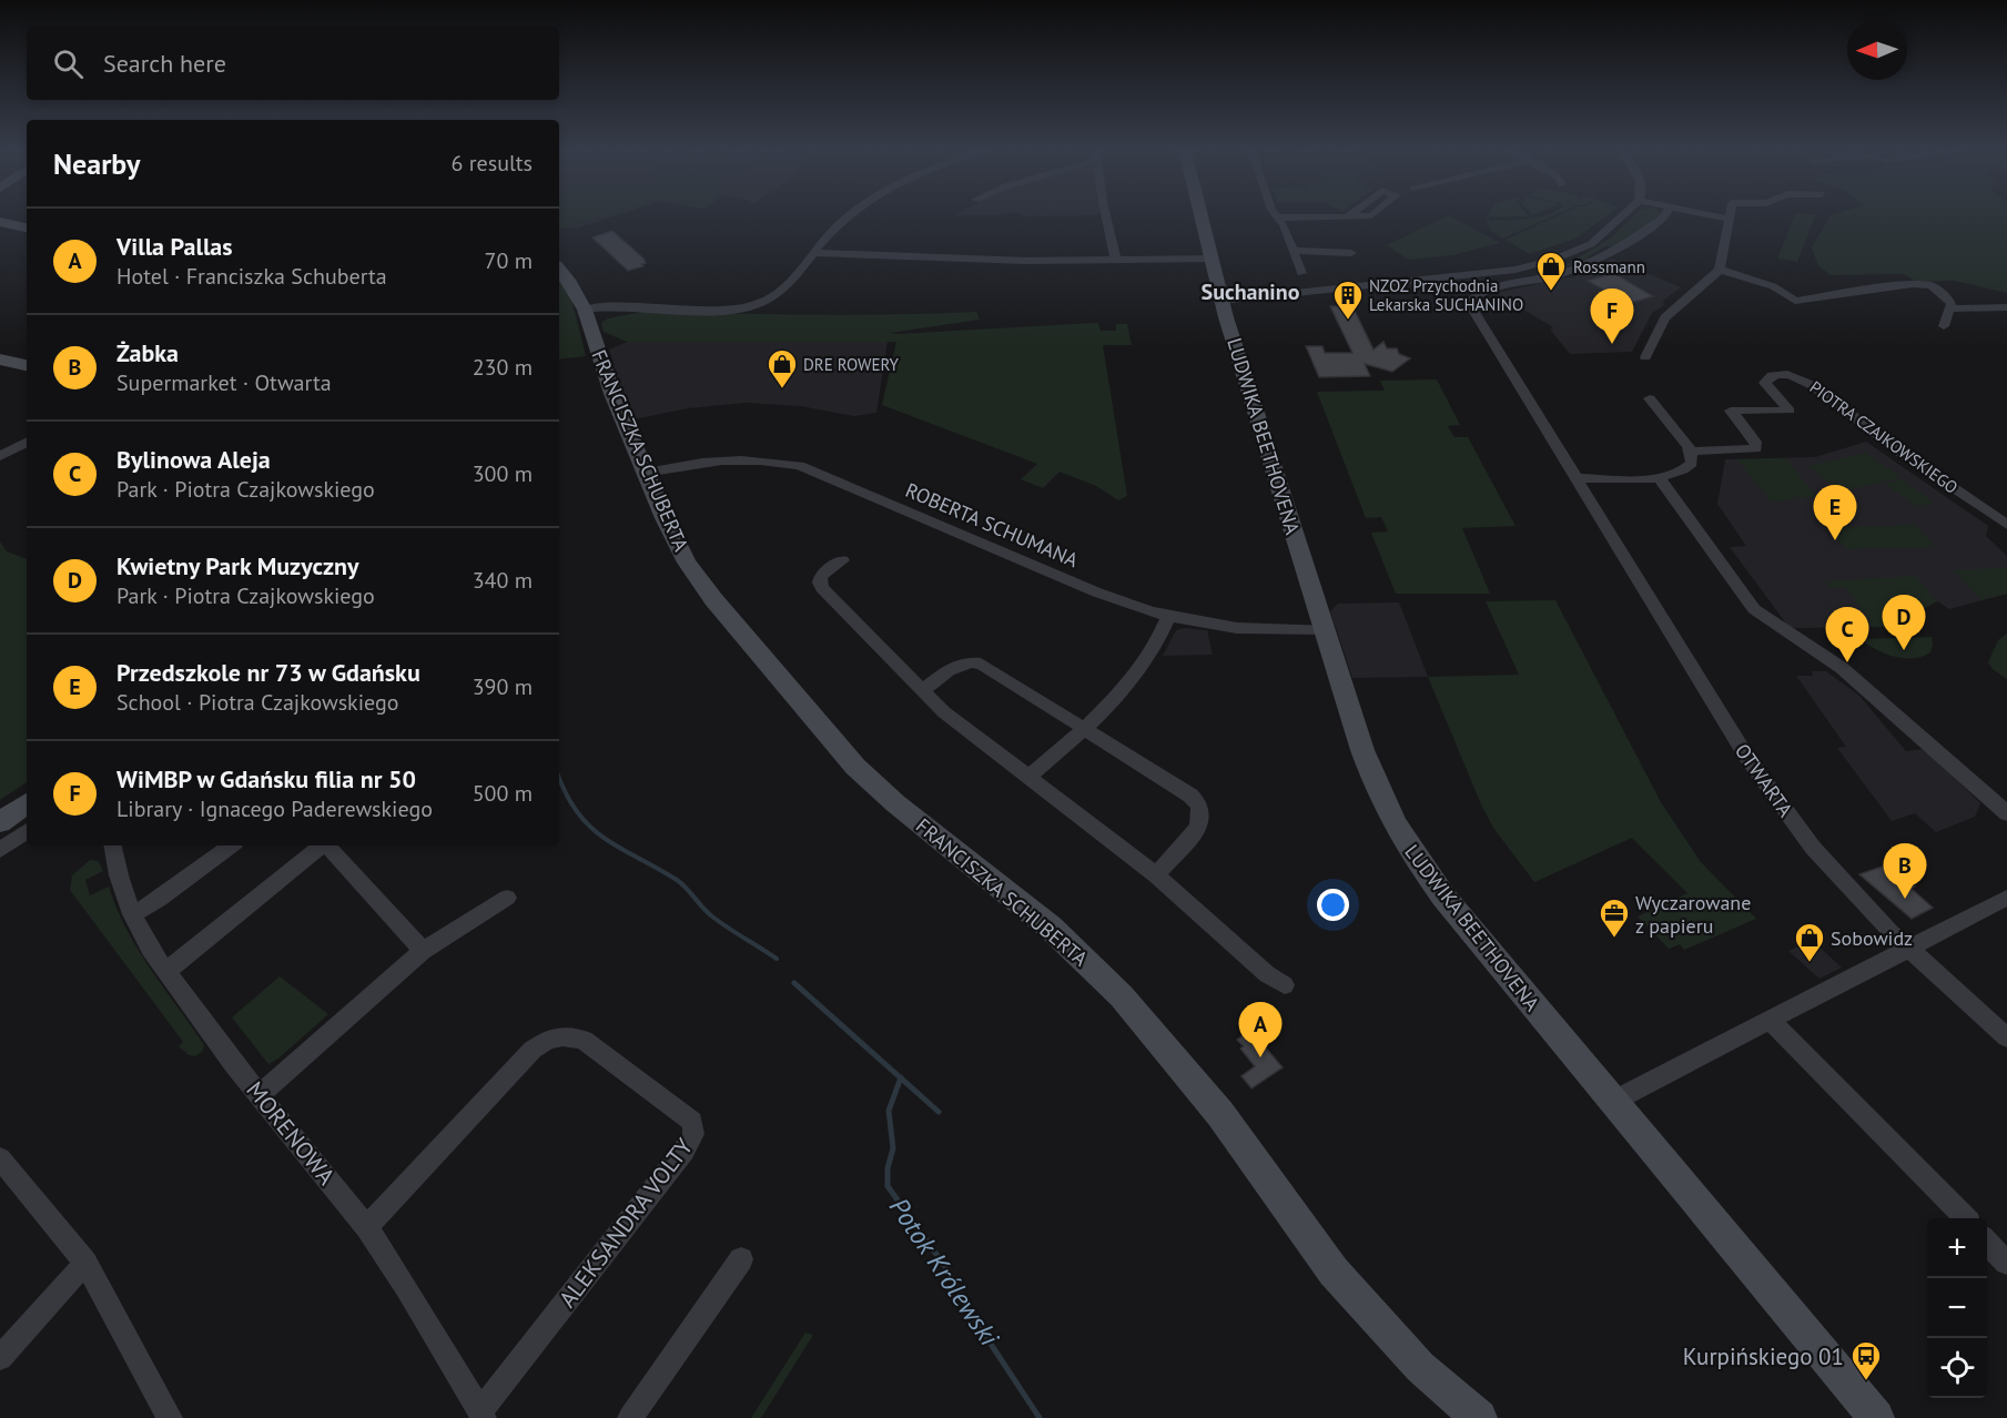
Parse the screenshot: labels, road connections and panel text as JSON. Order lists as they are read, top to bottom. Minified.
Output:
{"streets":{"street":["LUDWIKA BEETHOVENA","PIOTRA CZAJKOWSKIEGO","FRANCISZKA SCHUBERTA","ROBERTA SCHUMANA","OTWARTA","MORENOWA","ALEKSANDRA VOLTY"]},"crossings":[["LUDWIKA BEETHOVENA","ROBERTA SCHUMANA"],["FRANCISZKA SCHUBERTA","ROBERTA SCHUMANA"],["MORENOWA","ALEKSANDRA VOLTY"]],"districts":["Suchanino"],"water":["Potok Królewski"],"places":{"shop":["Rossmann","DRE ROWERY","Sobowidz"],"building":["NZOZ Przychodnia Lekarska SUCHANINO"],"office":["Wyczarowane z papieru"],"bus stop":["Kurpińskiego 01"]},"north":"left","page":{"search":"Search here","heading":["Nearby","6 results"],"list":[{"mark":"A","name":"Villa Pallas","note":"Hotel · Franciszka Schuberta","value":"70 m"},{"mark":"B","name":"Żabka","note":"Supermarket · Otwarta","value":"230 m"},{"mark":"C","name":"Bylinowa Aleja","note":"Park · Piotra Czajkowskiego","value":"300 m"},{"mark":"D","name":"Kwietny Park Muzyczny","note":"Park · Piotra Czajkowskiego","value":"340 m"},{"mark":"E","name":"Przedszkole nr 73 w Gdańsku","note":"School · Piotra Czajkowskiego","value":"390 m"},{"mark":"F","name":"WiMBP w Gdańsku filia nr 50","note":"Library · Ignacego Paderewskiego","value":"500 m"}],"pins":["F","E","D","C","B","A"],"map_buttons":["+","−"]}}
